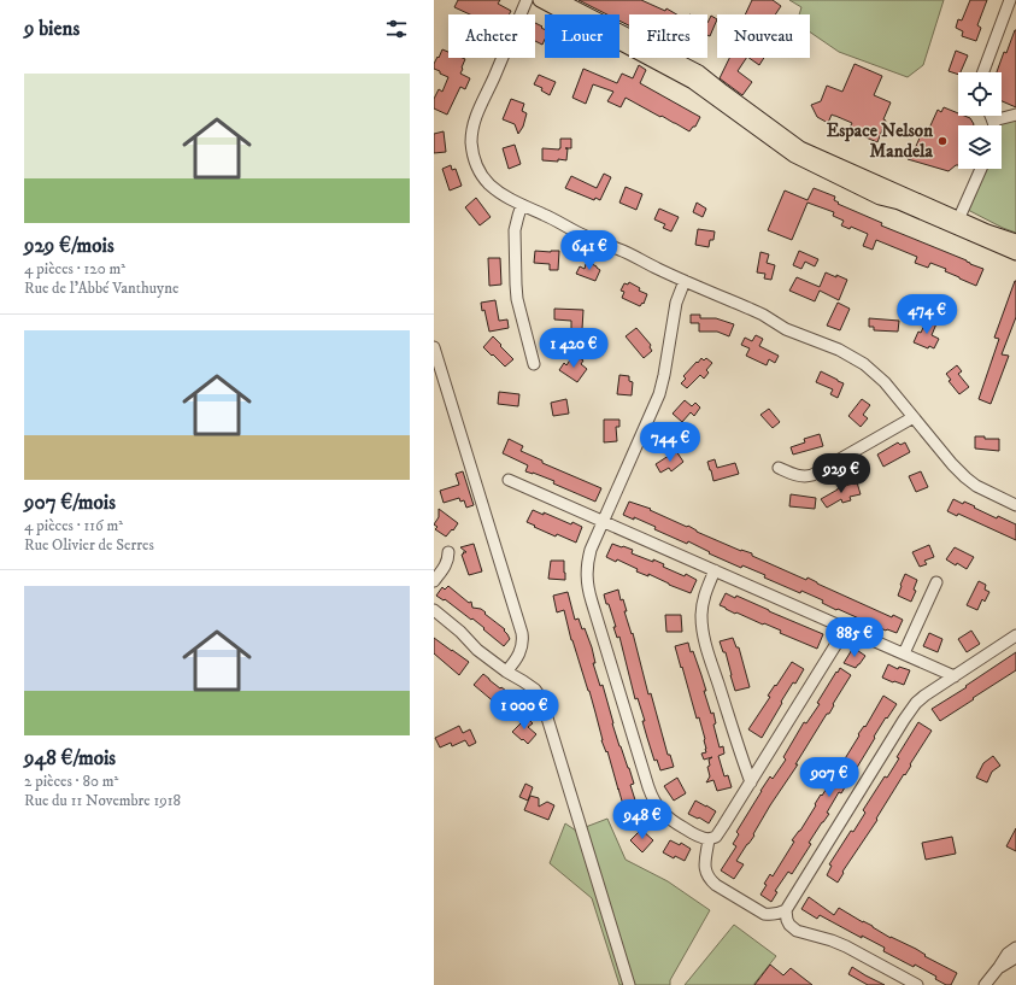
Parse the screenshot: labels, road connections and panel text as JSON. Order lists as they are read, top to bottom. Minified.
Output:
{"places":["Espace Nelson Mandela"],"page":{"heading":"9 biens","chip":["Acheter","Louer","Filtres","Nouveau"],"list":[{"name":"929 €/mois","note":"4 pièces · 120 m² · Rue de l'Abbé Vanthuyne"},{"name":"907 €/mois","note":"4 pièces · 116 m² · Rue Olivier de Serres"},{"name":"948 €/mois","note":"2 pièces · 80 m² · Rue du 11 Novembre 1918"}],"price":["641 €","474 €","1 420 €","744 €","929 €","885 €","1 000 €","907 €","948 €"]}}
